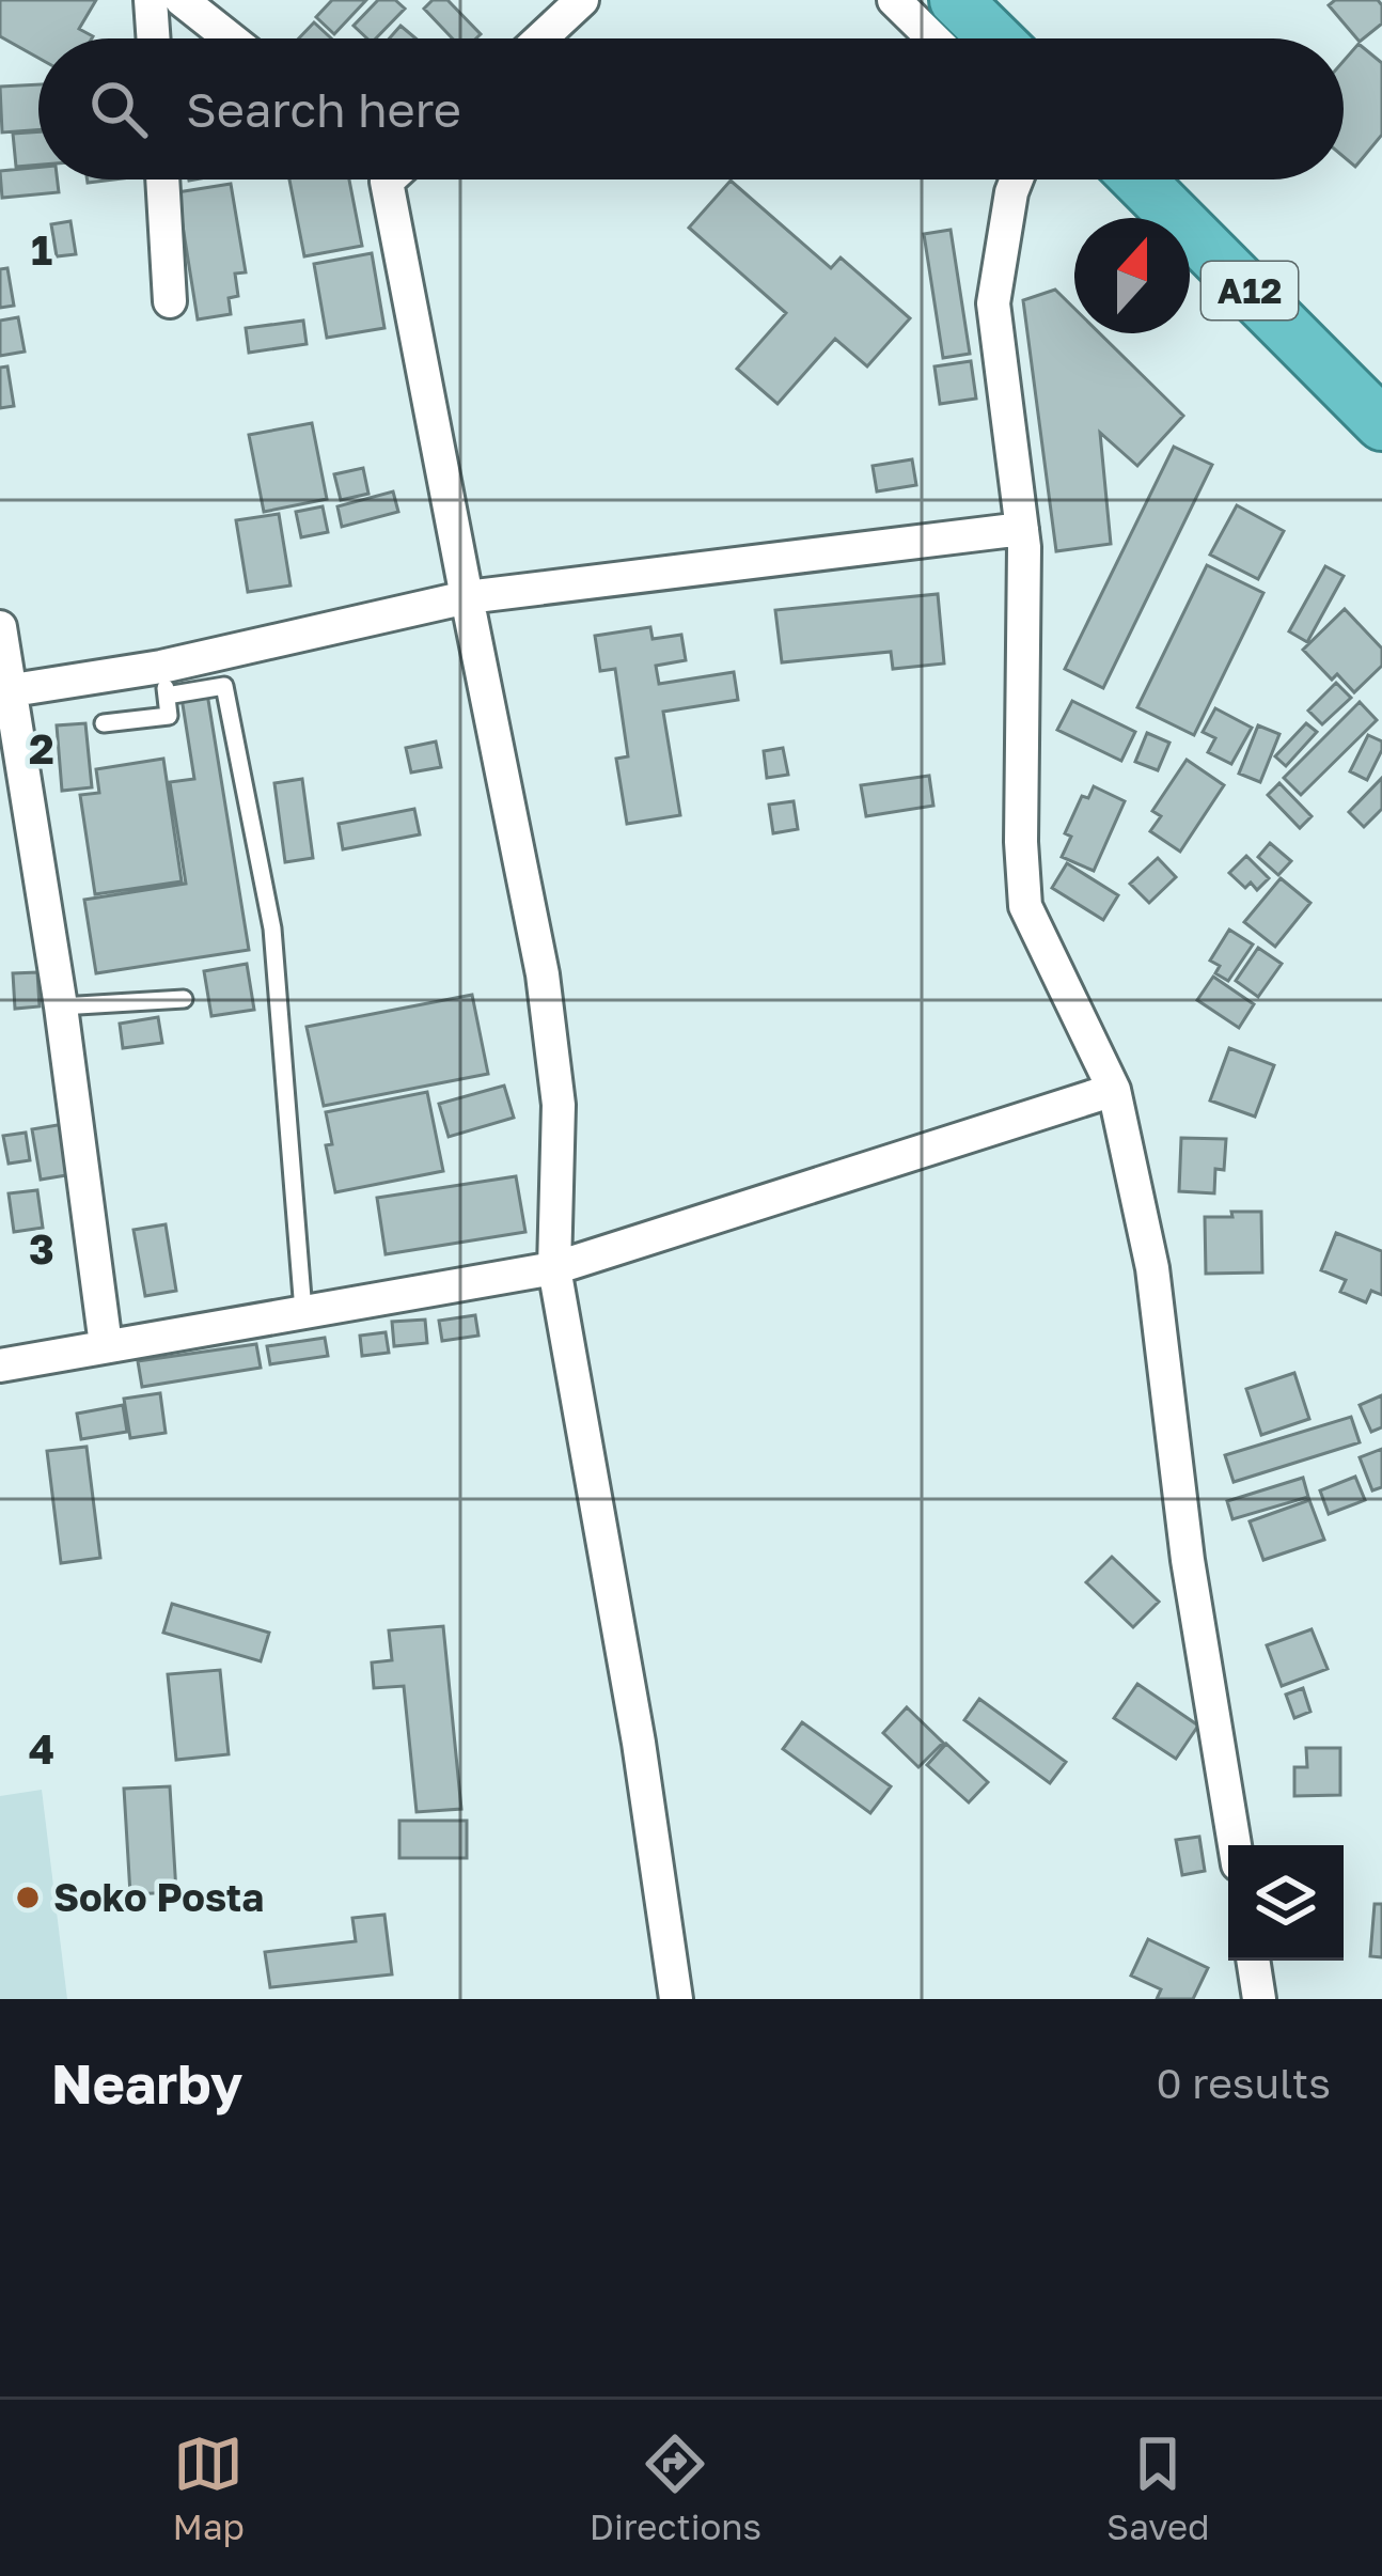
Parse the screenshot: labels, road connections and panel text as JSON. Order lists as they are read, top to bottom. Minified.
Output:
{"streets":{"highway":["A12"]},"places":["Soko Posta"],"north":"top","page":{"search":"Search here","heading":["Nearby","0 results"],"nav":["Map","Directions","Saved"]},"grid":{"rows":["1","2","3","4"]}}
